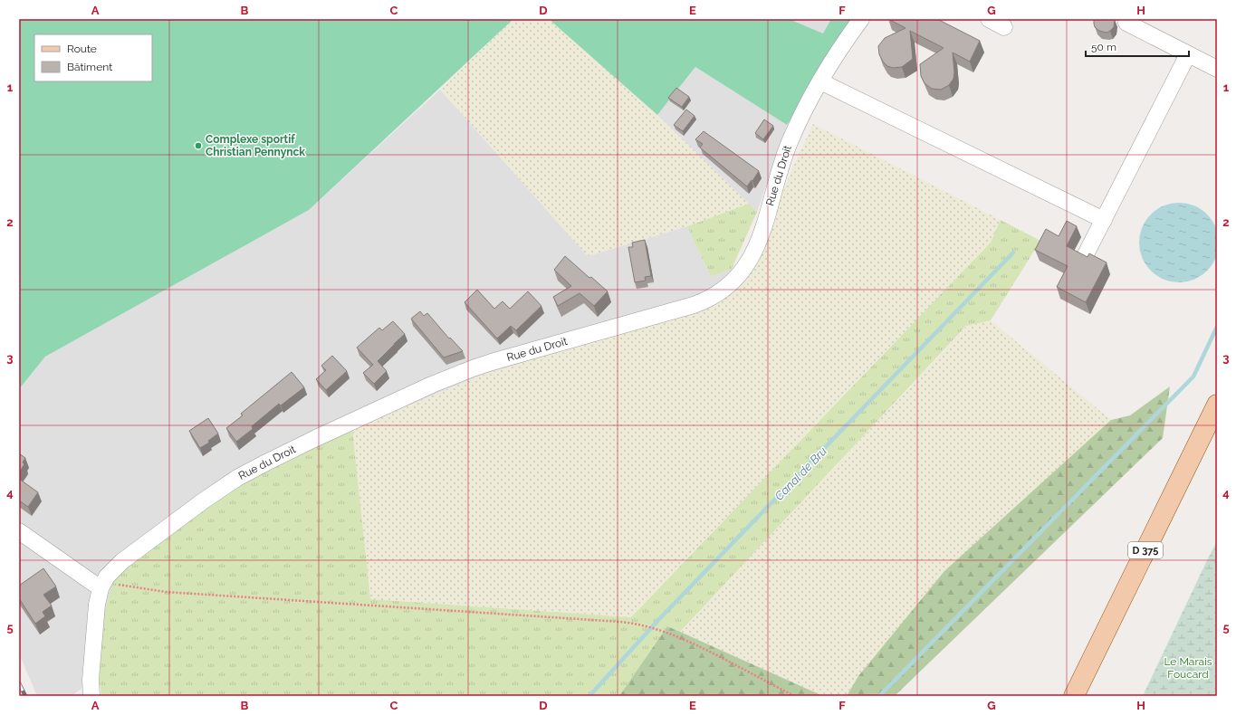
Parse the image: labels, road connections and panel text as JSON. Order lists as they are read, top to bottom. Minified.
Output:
{"streets":{"main road":["D 375"],"street":["Rue du Droit"]},"water":["Canal de Bru"],"parks":["Le Marais Foucard"],"places":["Complexe sportif Christian Pennynck"],"legend":["Route","Bâtiment"],"scale_bar":"50 m","grid":{"columns":["A","B","C","D","E","F","G","H"],"rows":["1","2","3","4","5"]}}
